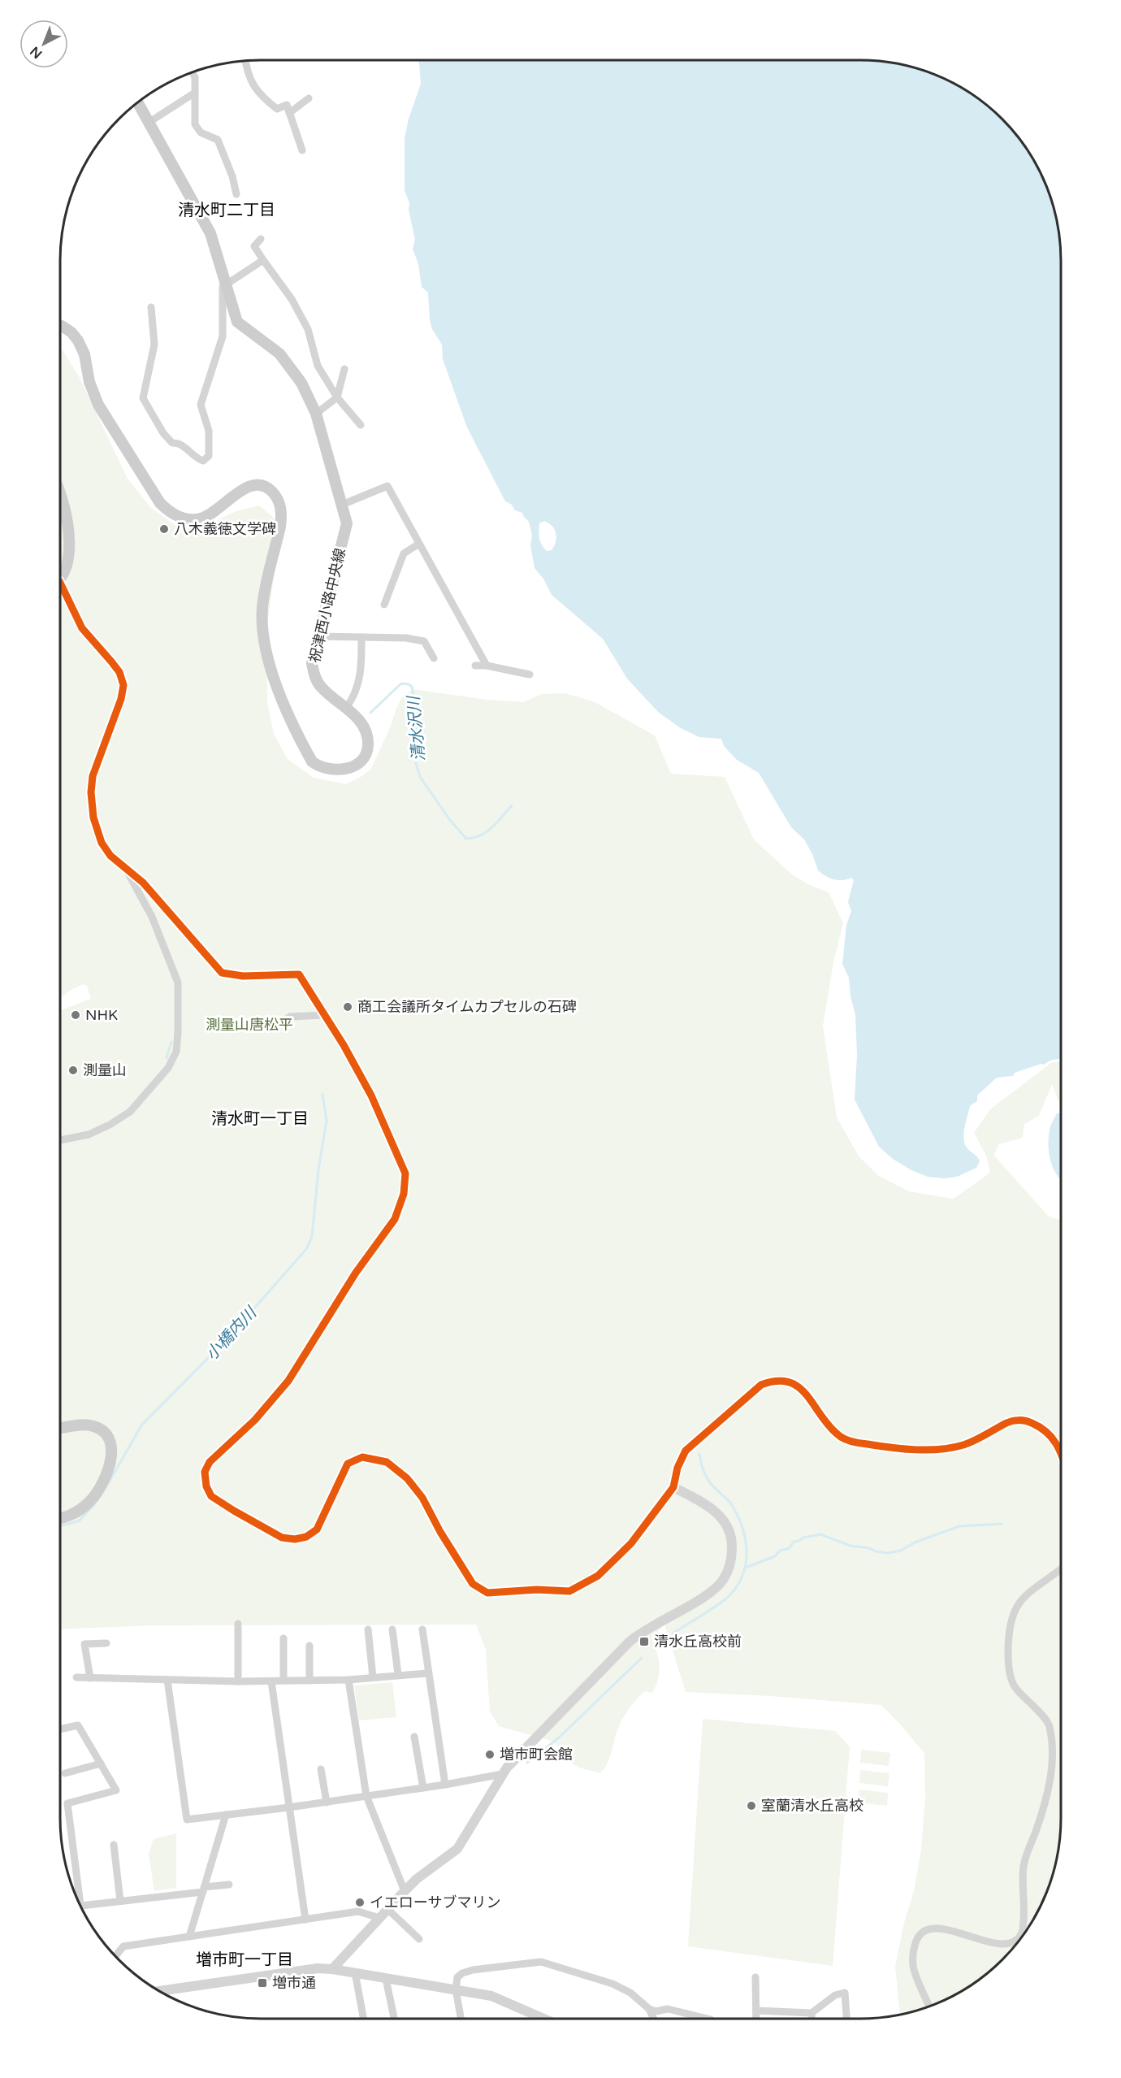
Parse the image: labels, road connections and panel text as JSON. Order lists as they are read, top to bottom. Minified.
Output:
{"streets":{"main road":["祝津西小路中央線"]},"districts":["清水町二丁目","清水町一丁目","増市町一丁目"],"water":["清水沢川","小橋内川"],"parks":["測量山唐松平"],"places":{"other":["八木義徳文学碑","商工会議所タイムカプセルの石碑","NHK","測量山","増市町会館","室蘭清水丘高校","イエローサブマリン"],"transit":["清水丘高校前","増市通"]},"north":"bottom left"}
